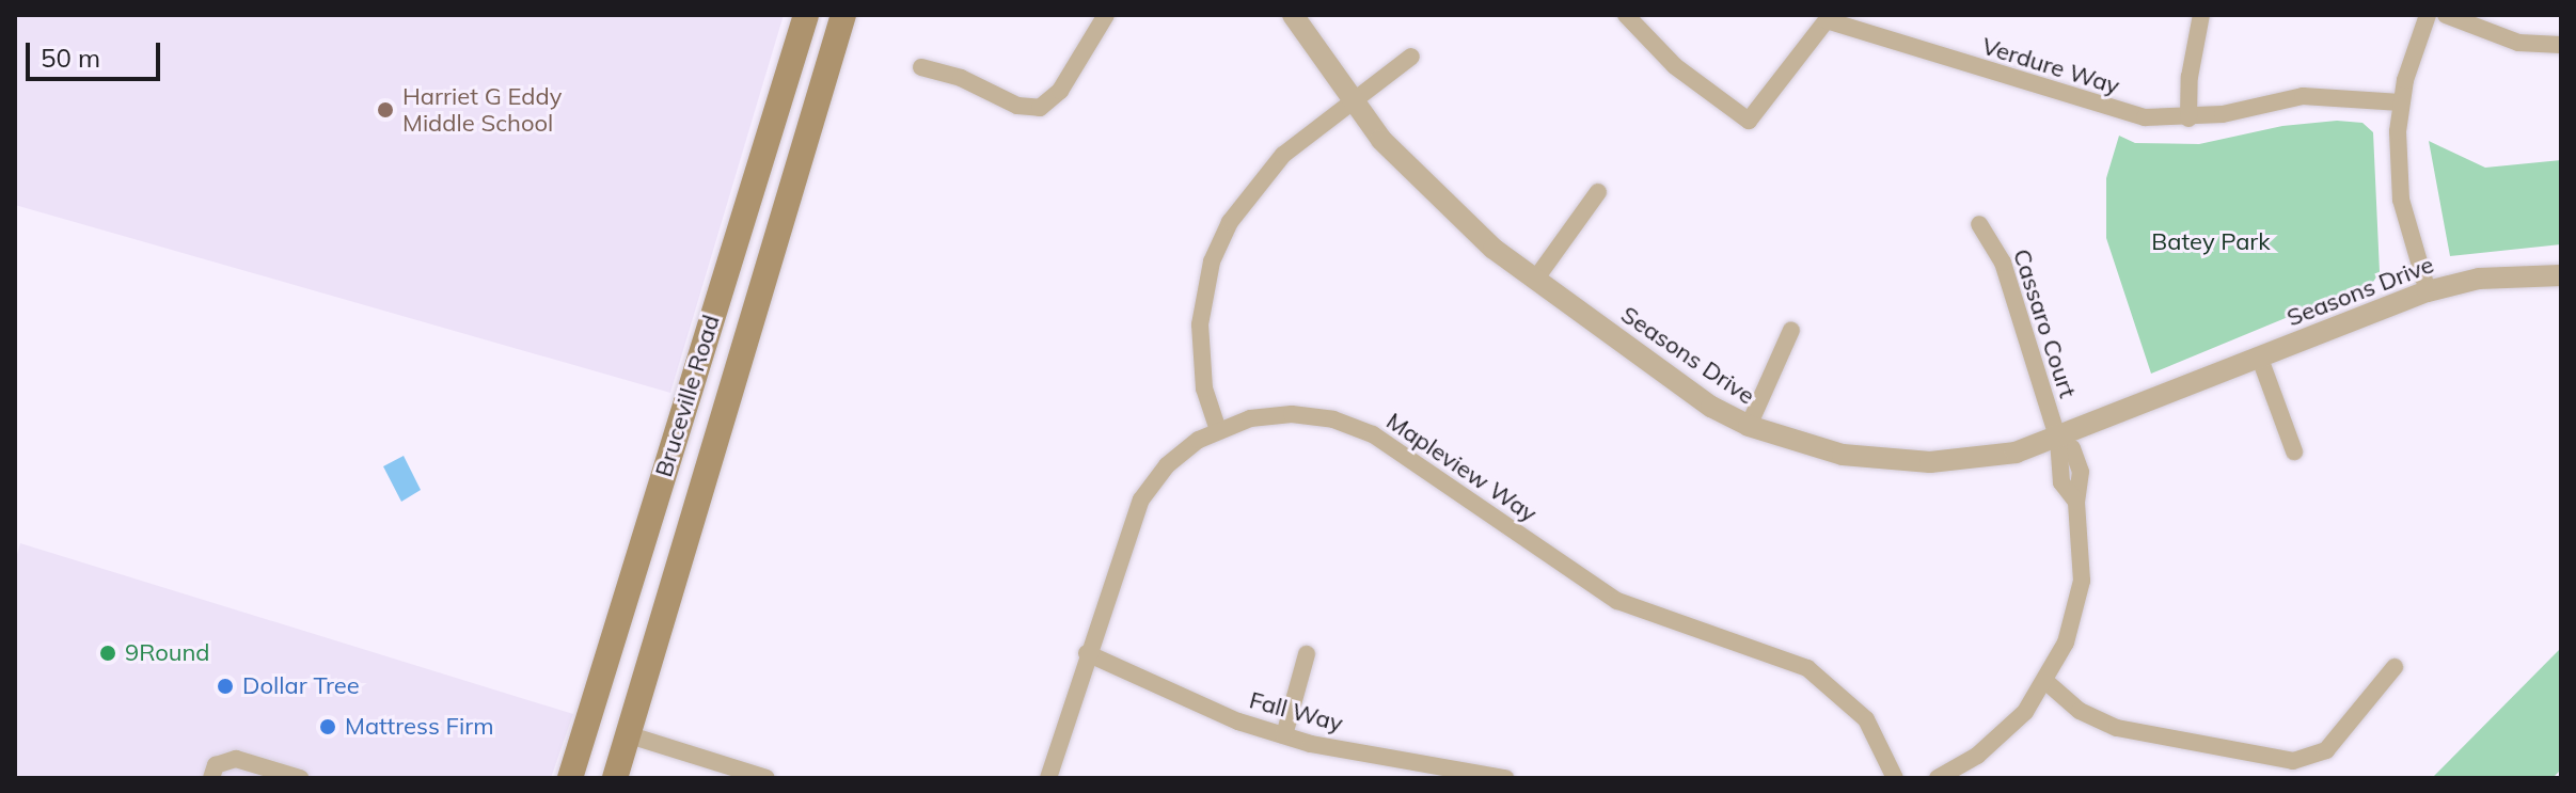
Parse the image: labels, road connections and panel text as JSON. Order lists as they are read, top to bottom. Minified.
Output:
{"streets":{"main road":["Bruceville Road"],"street":["Verdure Way","Seasons Drive","Cassaro Court","Mapleview Way","Fall Way"]},"crossings":[["Seasons Drive","Cassaro Court"],["Mapleview Way","Fall Way"]],"parks":["Batey Park"],"places":["Harriet G Eddy Middle School","9Round","Dollar Tree","Mattress Firm"],"scale_bar":"50 m"}
